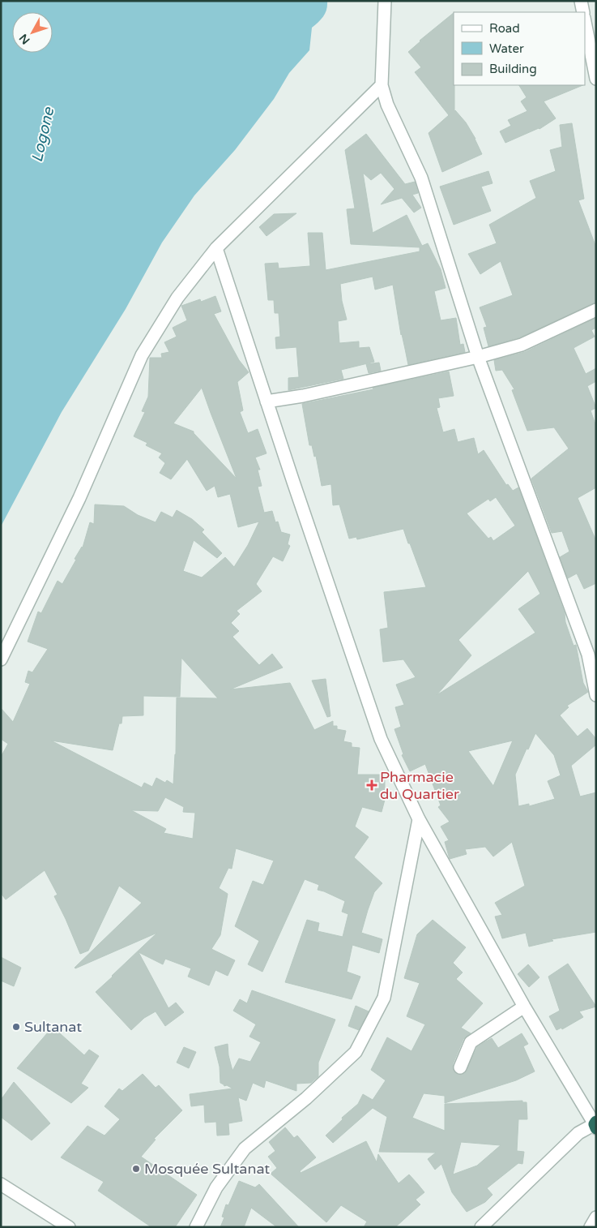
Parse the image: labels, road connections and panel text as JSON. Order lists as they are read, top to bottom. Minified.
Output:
{"water":["Logone"],"places":{"health":["Pharmacie du Quartier"],"other":["Sultanat","Mosquée Sultanat"]},"legend":["Road","Water","Building"],"north":"bottom left"}
